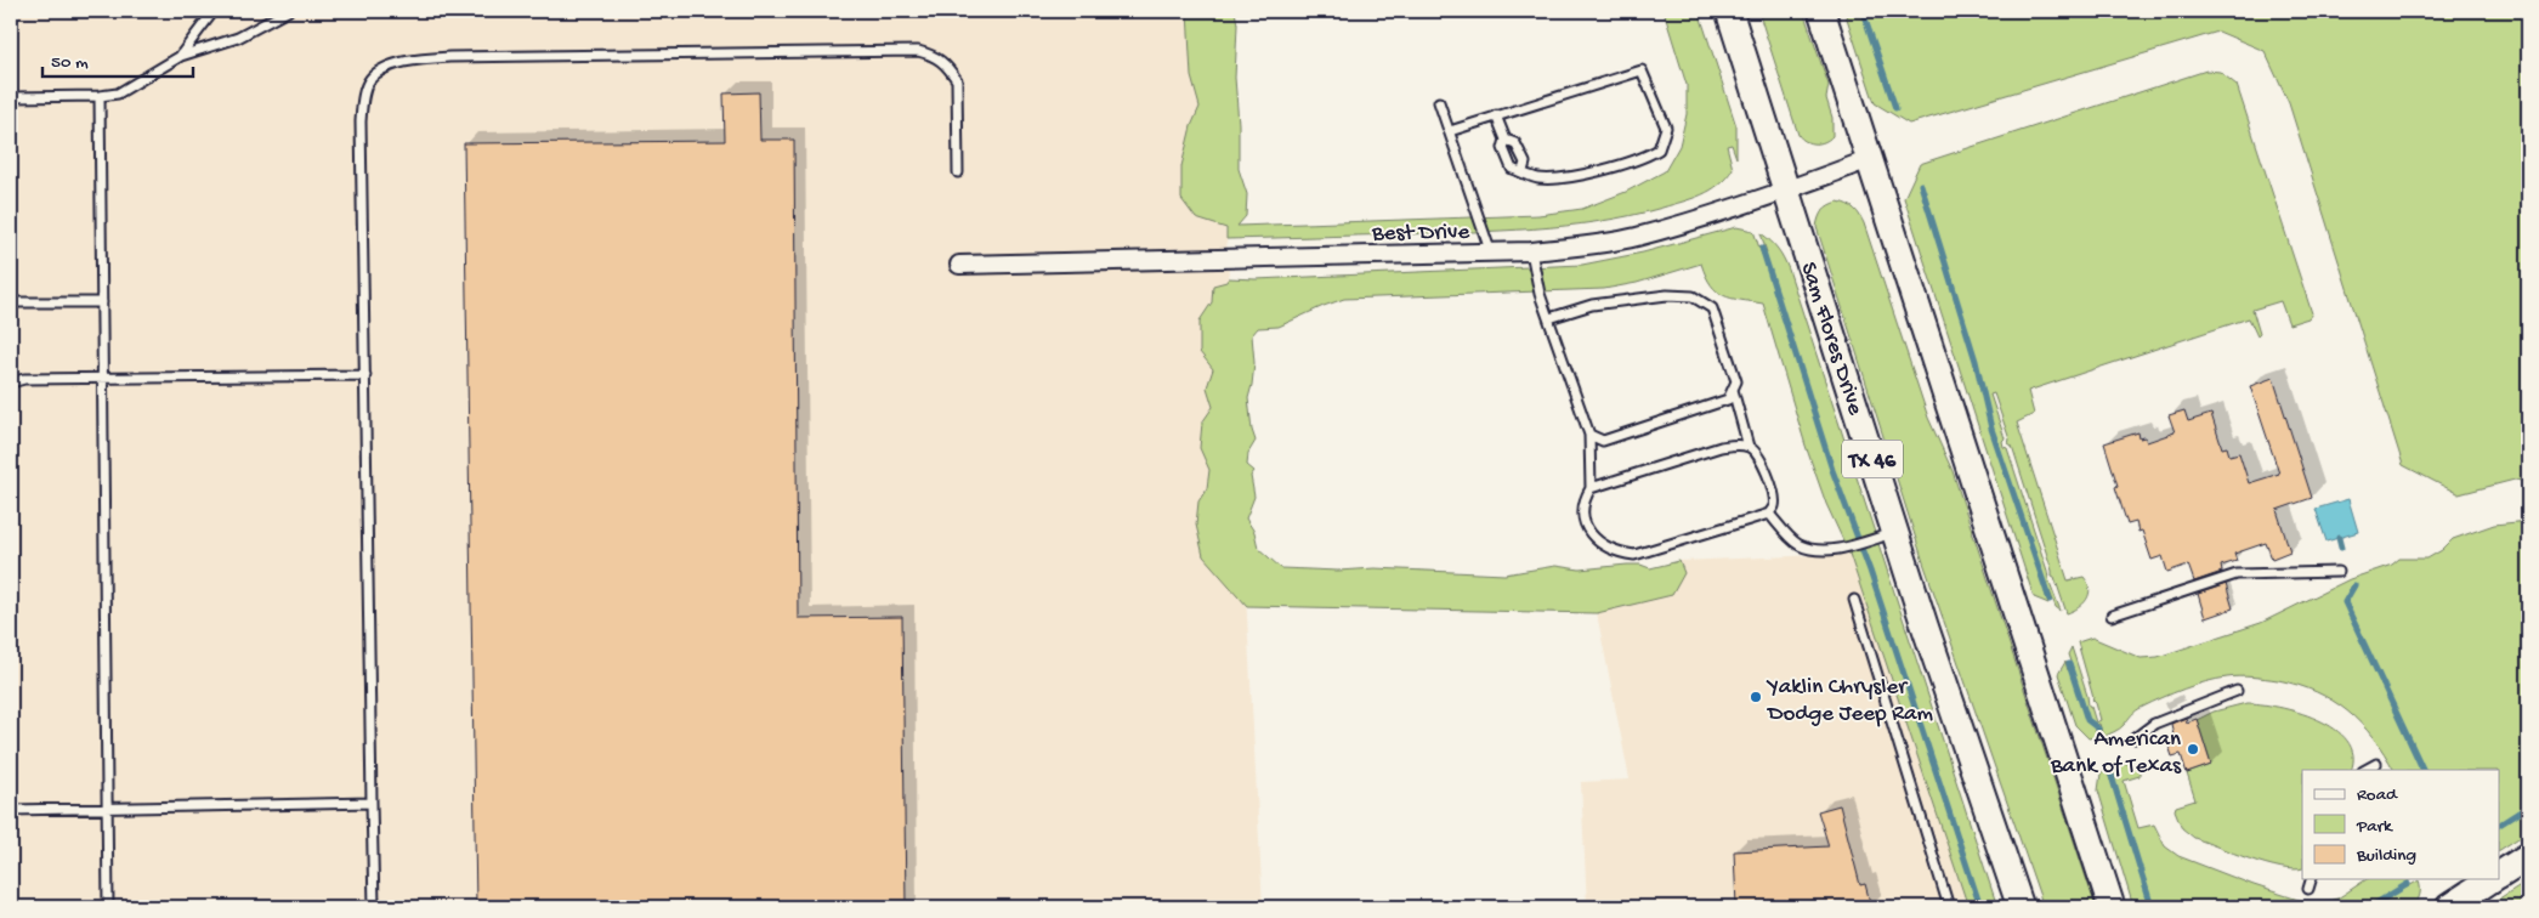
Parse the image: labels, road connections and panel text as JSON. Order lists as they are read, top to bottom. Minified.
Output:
{"streets":{"main road":["Sam Flores Drive","TX 46"],"street":["Best Drive"]},"crossings":[["Best Drive","Sam Flores Drive"]],"places":["Yaklin Chrysler Dodge Jeep Ram","American Bank of Texas"],"legend":["Road","Park","Building"],"scale_bar":"50 m"}
